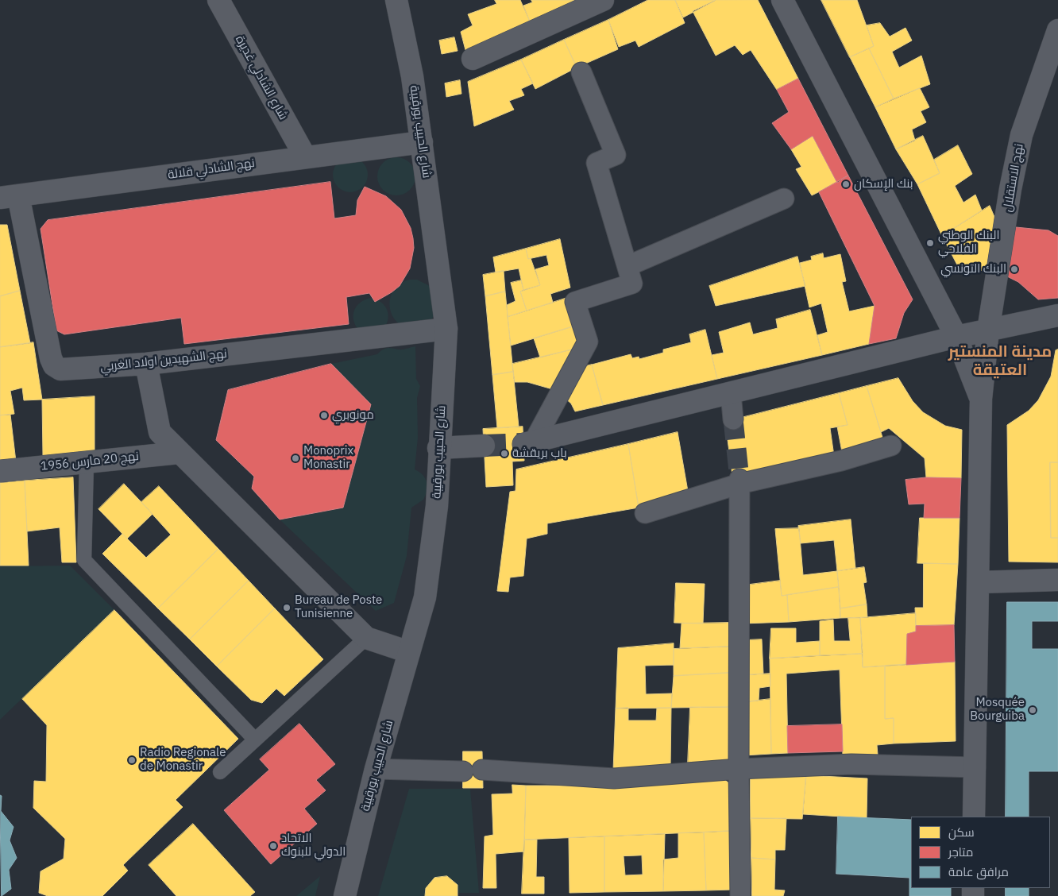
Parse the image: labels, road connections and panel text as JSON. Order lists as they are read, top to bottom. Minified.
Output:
{"streets":{"street":["شارع الشادلي غديرة","شارع الحبيب بورقيبة","نهج الشادلي قلالة","نهج الاستقلال","نهج الشهيدين اولاد الغربي","نهج 20 مارس 1956"]},"crossings":[["شارع الشادلي غديرة","نهج الشادلي قلالة"],["شارع الحبيب بورقيبة","نهج الشادلي قلالة"],["شارع الحبيب بورقيبة","نهج الشهيدين اولاد الغربي"],["نهج الشادلي قلالة","نهج الشهيدين اولاد الغربي"]],"districts":["مدينة المنستير العتيقة"],"places":["بنك الإسكان","البنك الوطني الفلاحي","البنك التونسي","مونوبري","باب بريقشة","Monoprix Monastir","Bureau de Poste Tunisienne","Mosquée Bourguiba","Radio Regionale de Monastir","الاتحاد الدولي للبنوك"],"legend":["سكن","متاجر","مرافق عامة"]}
